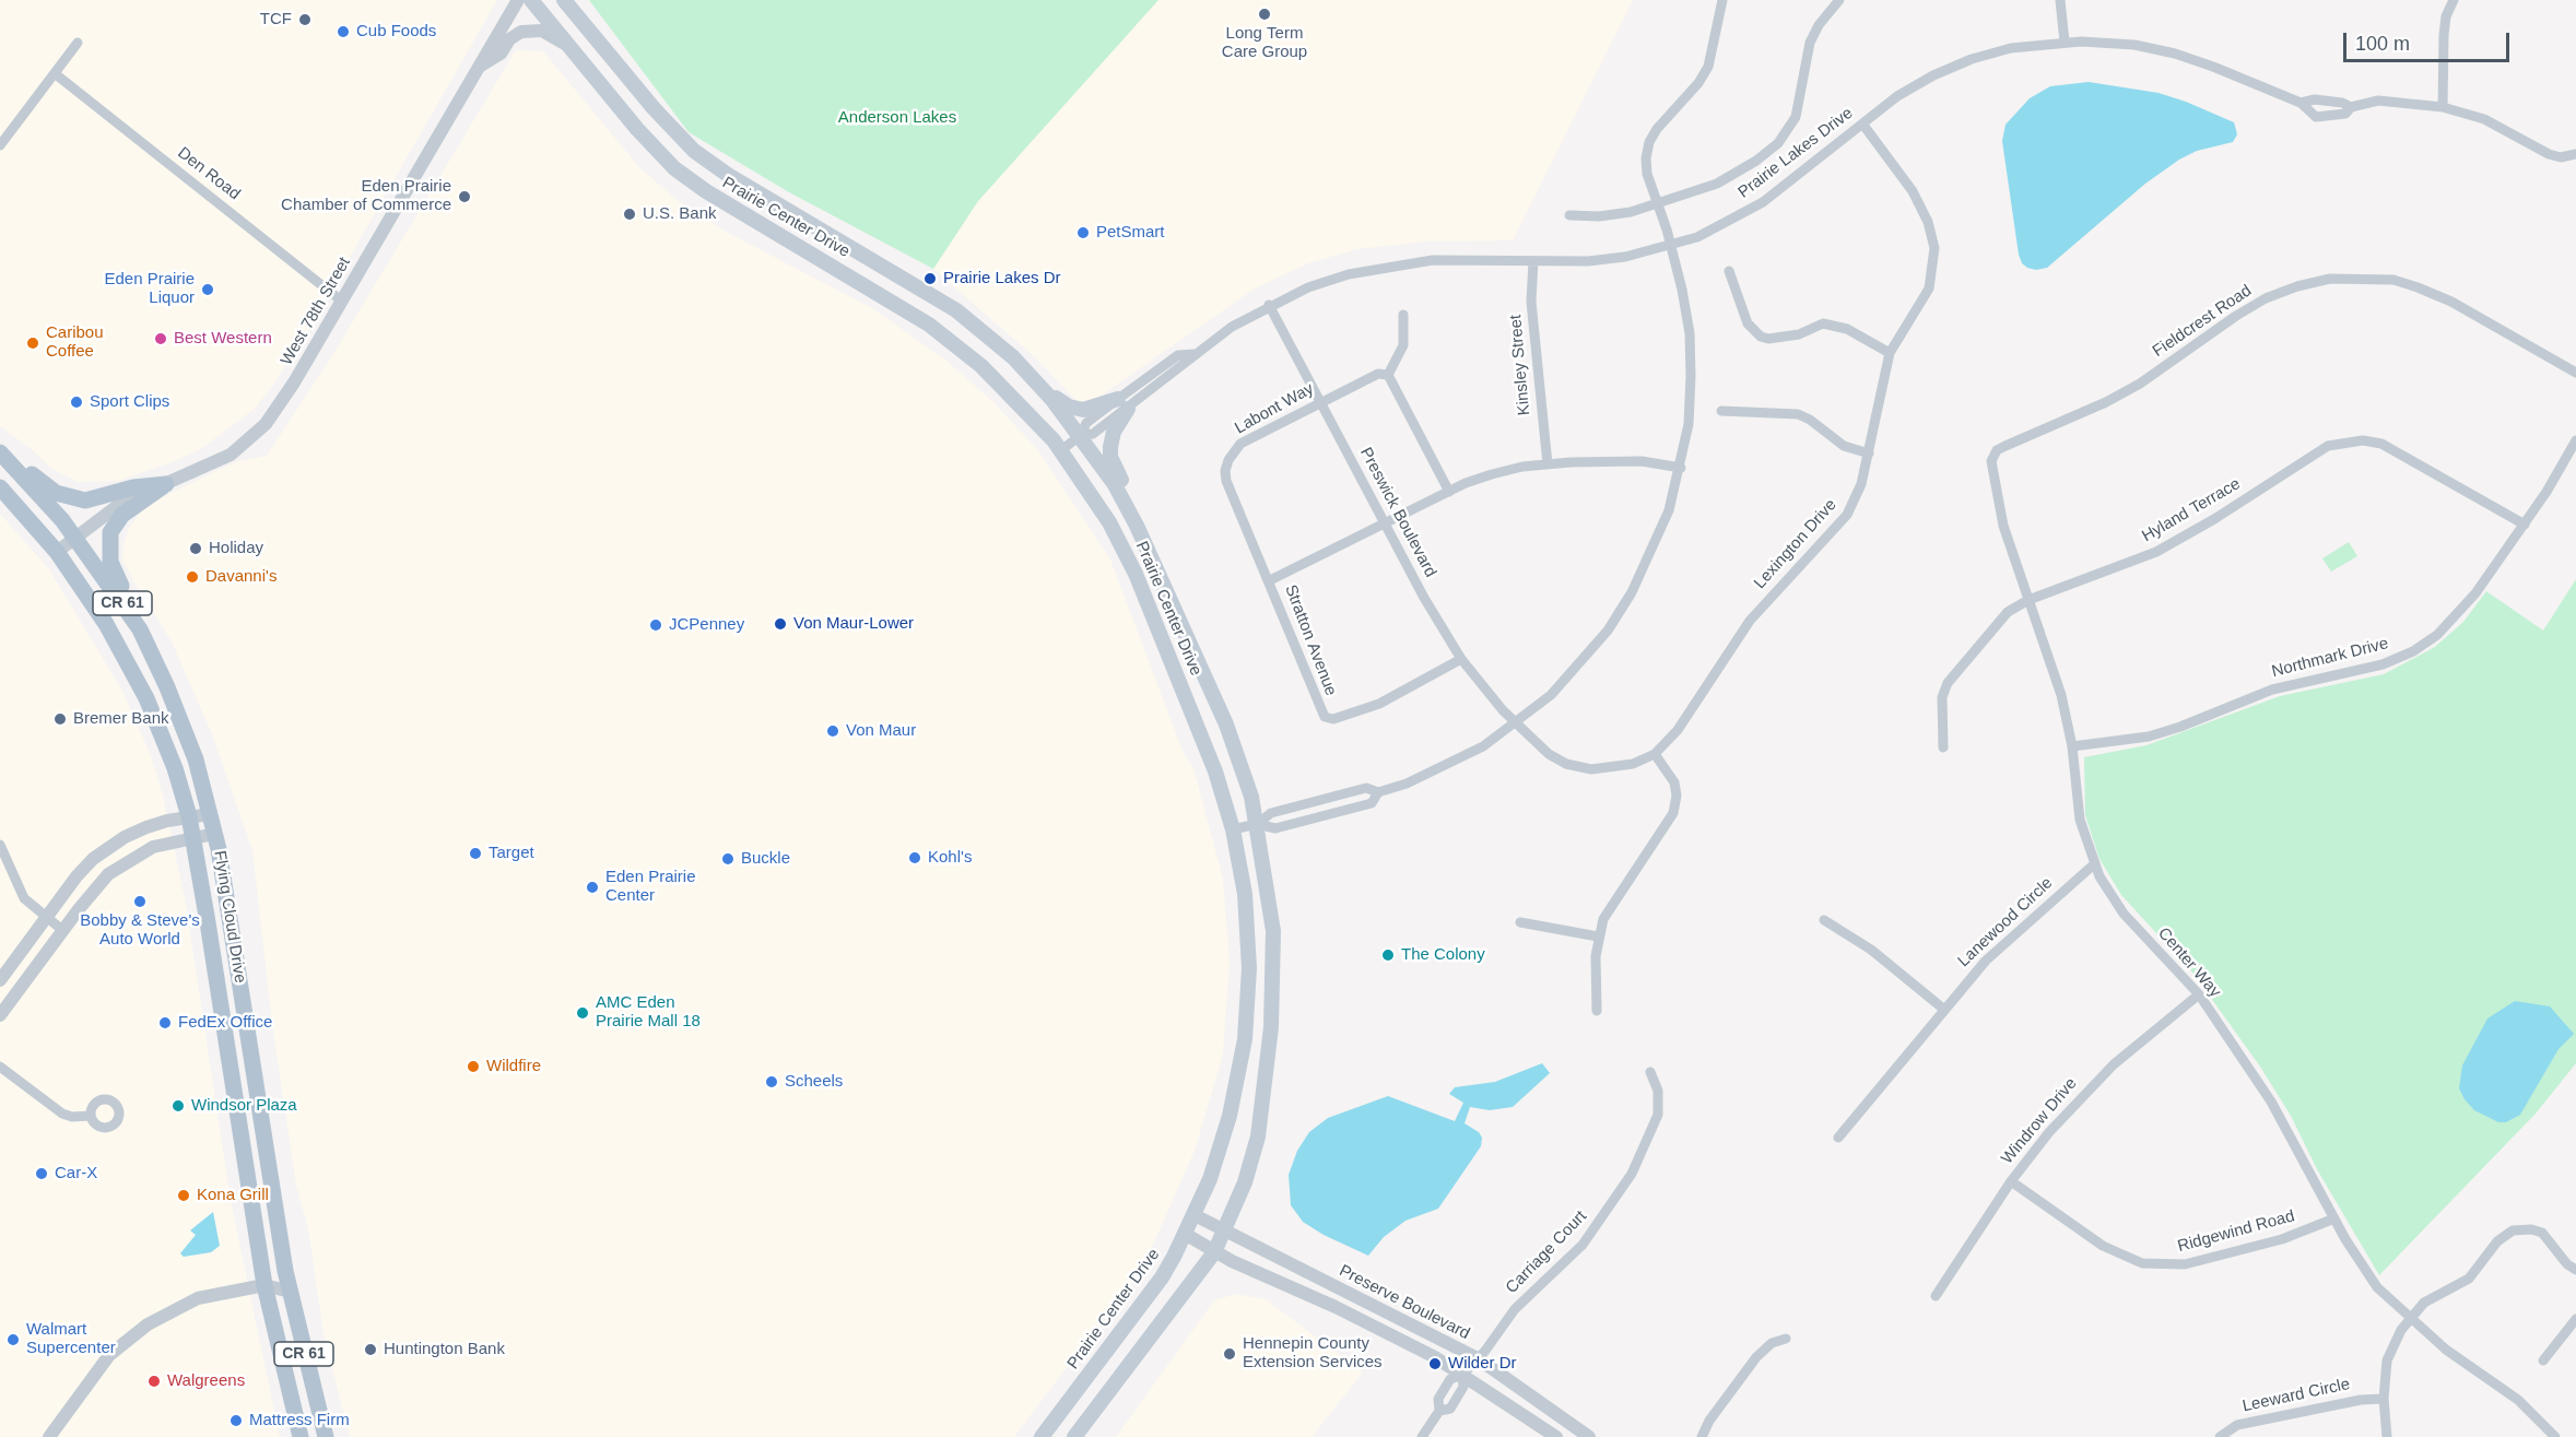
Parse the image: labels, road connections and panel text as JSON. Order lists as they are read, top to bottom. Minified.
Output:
{"streets":{"main road":["Prairie Center Drive","CR 61","Flying Cloud Drive"],"street":["Prairie Lakes Drive","Den Road","West 78th Street","Fieldcrest Road","Kinsley Street","Labont Way","Hyland Terrace","Preswick Boulevard","Lexington Drive","Stratton Avenue","Northmark Drive","Lanewood Circle","Center Way","Windrow Drive","Ridgewind Road","Carriage Court","Preserve Boulevard","Leeward Circle"]},"crossings":[["Prairie Lakes Drive","Prairie Center Drive"],["Prairie Lakes Drive","Kinsley Street"],["Prairie Lakes Drive","Preswick Boulevard"],["Prairie Lakes Drive","Lexington Drive"],["Den Road","West 78th Street"],["Prairie Center Drive","Preserve Boulevard"],["West 78th Street","Flying Cloud Drive"],["Fieldcrest Road","Center Way"],["Labont Way","Preswick Boulevard"],["Labont Way","Stratton Avenue"],["Hyland Terrace","Northmark Drive"],["Hyland Terrace","Center Way"],["Preswick Boulevard","Lexington Drive"],["Preswick Boulevard","Stratton Avenue"],["Northmark Drive","Center Way"],["Lanewood Circle","Center Way"],["Center Way","Windrow Drive"],["Center Way","Ridgewind Road"],["Windrow Drive","Ridgewind Road"],["Carriage Court","Preserve Boulevard"]],"parks":["Anderson Lakes"],"places":["Long Term Care Group","TCF","Cub Foods","Eden Prairie Chamber of Commerce","U.S. Bank","PetSmart","Prairie Lakes Dr","Eden Prairie Liquor","Best Western","Caribou Coffee","Sport Clips","Holiday","Davanni's","Von Maur-Lower","JCPenney","Bremer Bank","Von Maur","Target","Kohl's","Buckle","Eden Prairie Center","Bobby & Steve's Auto World","The Colony","AMC Eden Prairie Mall 18","FedEx Office","Wildfire","Scheels","Windsor Plaza","Car-X","Kona Grill","Walmart Supercenter","Huntington Bank","Hennepin County Extension Services","Wilder Dr","Walgreens","Mattress Firm"],"scale_bar":"100 m"}
